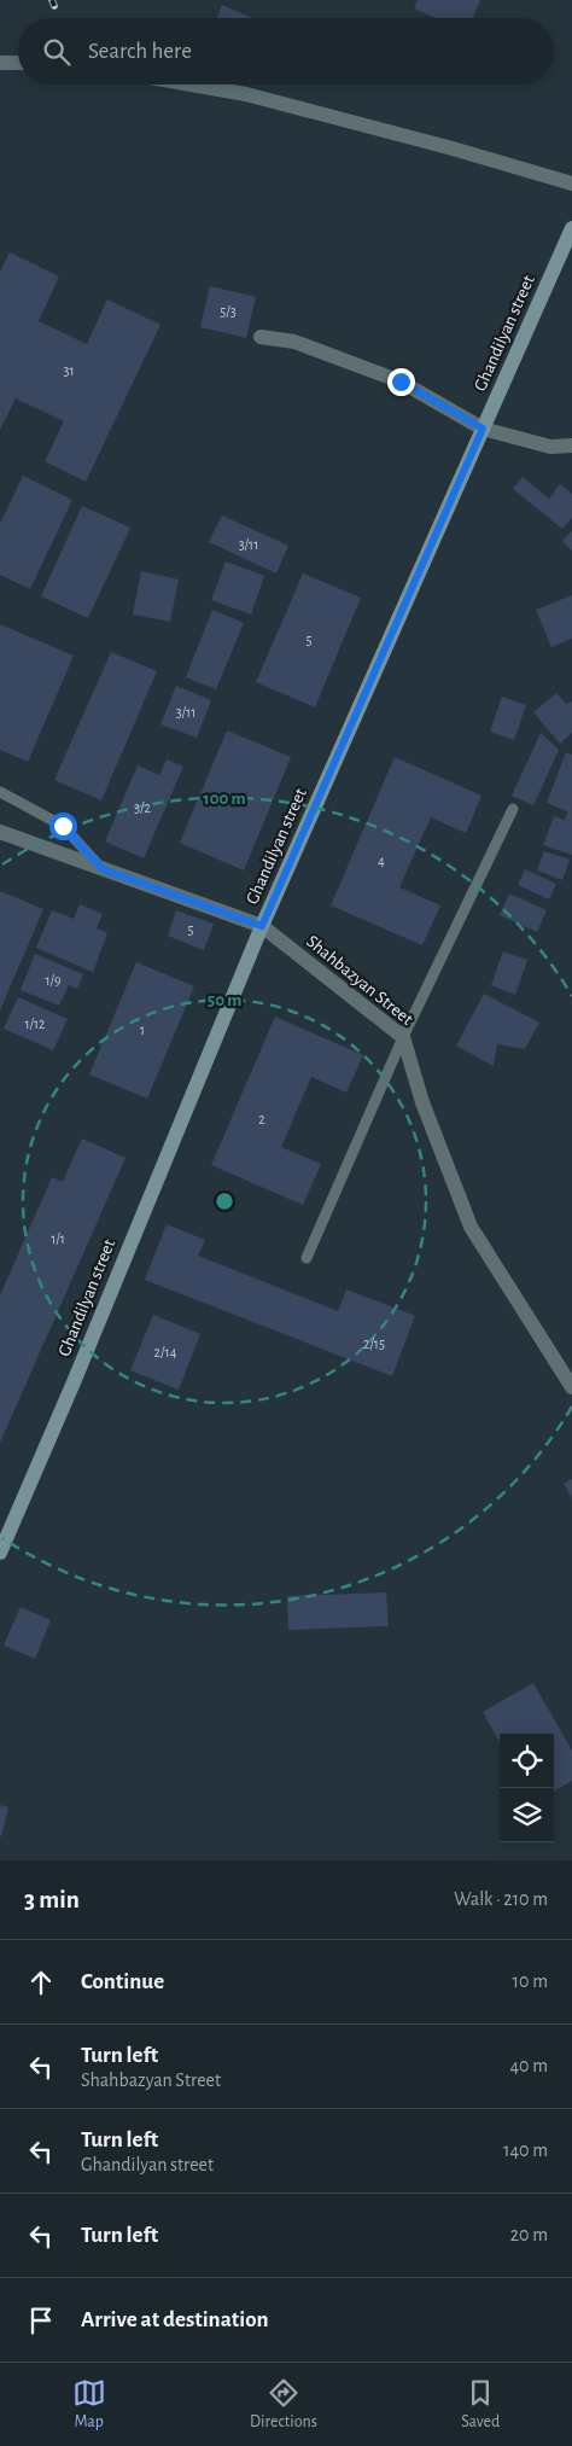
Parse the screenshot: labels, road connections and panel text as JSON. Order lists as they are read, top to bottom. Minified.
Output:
{"streets":{"main road":["Ghandilyan street"],"street":["Shahbazyan Street"]},"crossings":[["Ghandilyan street","Shahbazyan Street"]],"house_numbers":["5/3","31","3/11","5","3/11","3/2","4","5","1/9","1/12","1","2","1/1","2/15","2/14"],"page":{"search":"Search here","heading":["3 min","Walk · 210 m"],"list":[["Continue","10 m"],["Turn left","Shahbazyan Street","40 m"],["Turn left","Ghandilyan street","140 m"],["Turn left","20 m"],"Arrive at destination"],"nav":["Map","Directions","Saved"]},"rings":["100 m","50 m"]}
